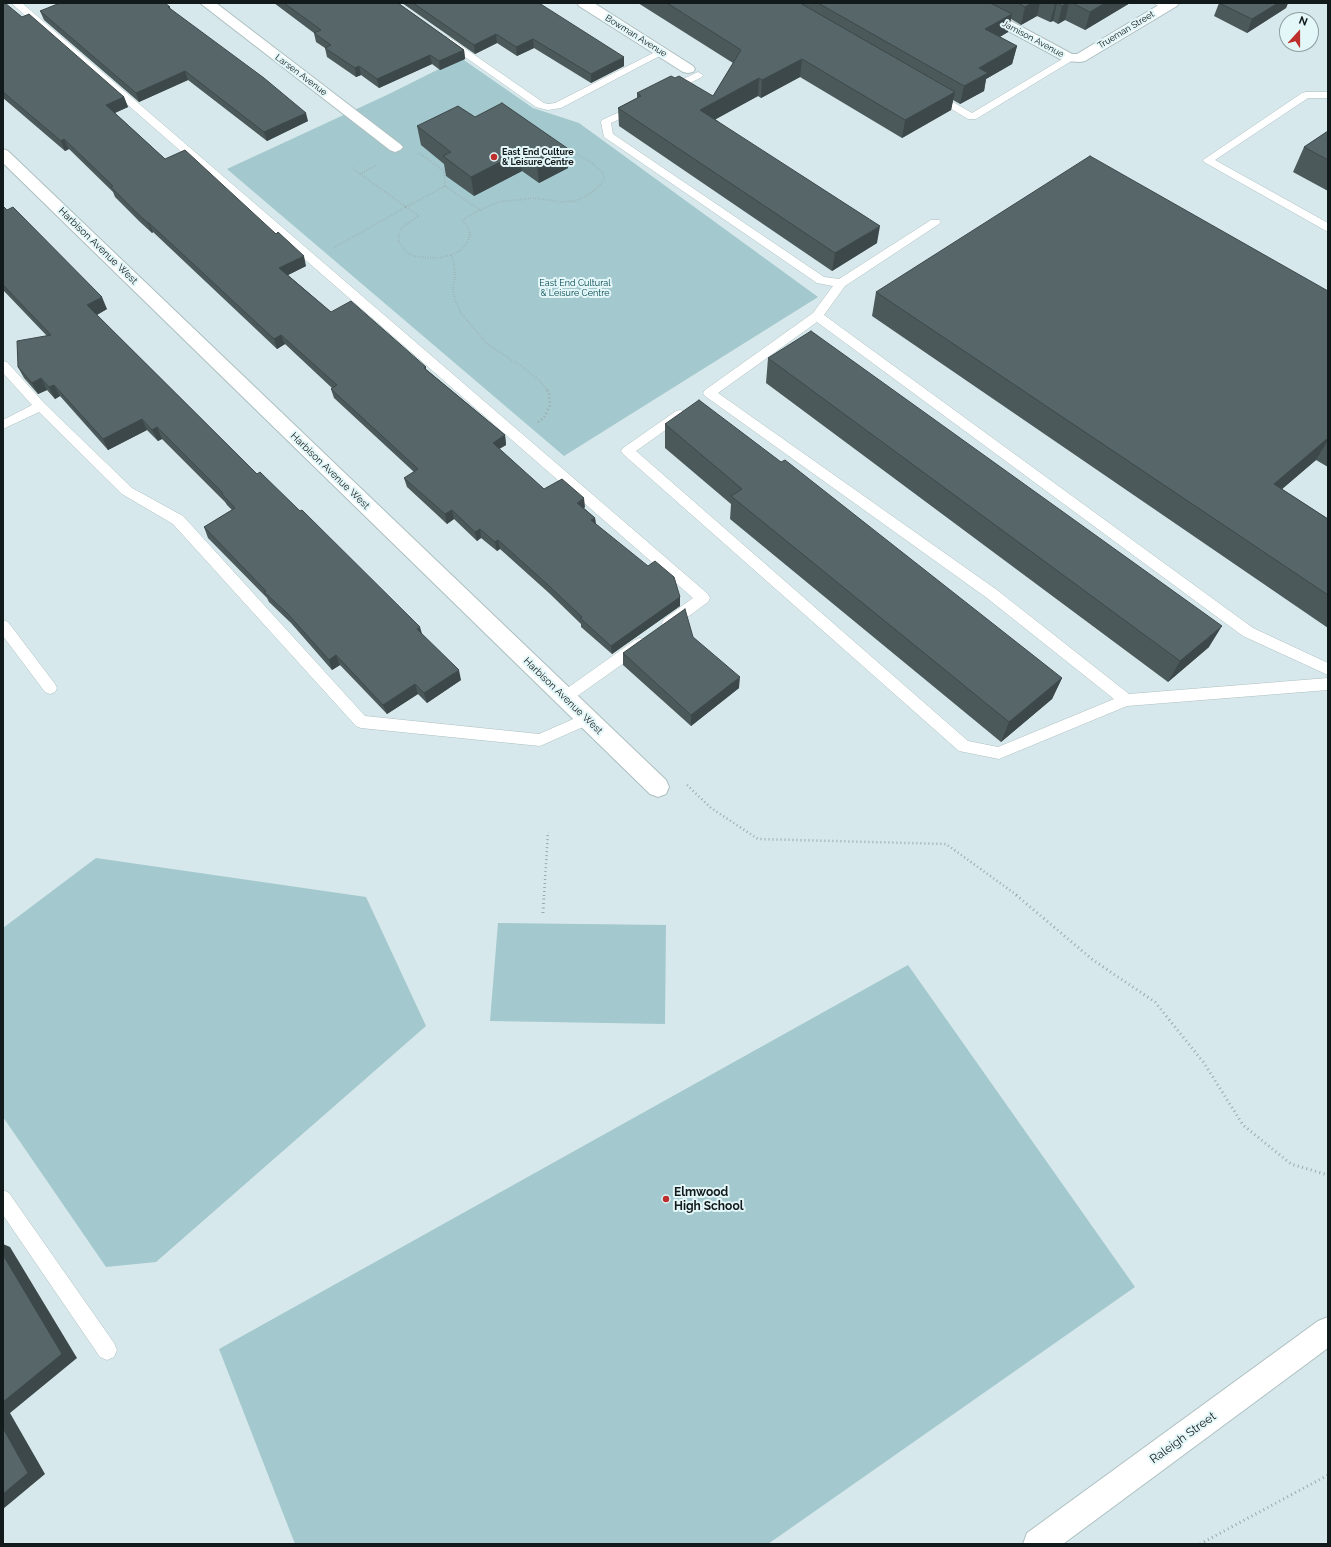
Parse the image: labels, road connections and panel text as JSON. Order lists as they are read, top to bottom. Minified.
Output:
{"streets":{"street":["Trueman Street","Bowman Avenue","Jamison Avenue","Larsen Avenue","Harbison Avenue West","Raleigh Street"]},"crossings":[["Trueman Street","Jamison Avenue"]],"parks":["East End Cultural & Leisure Centre"],"places":["East End Culture & Leisure Centre","Elmwood High School"],"north":"top"}
